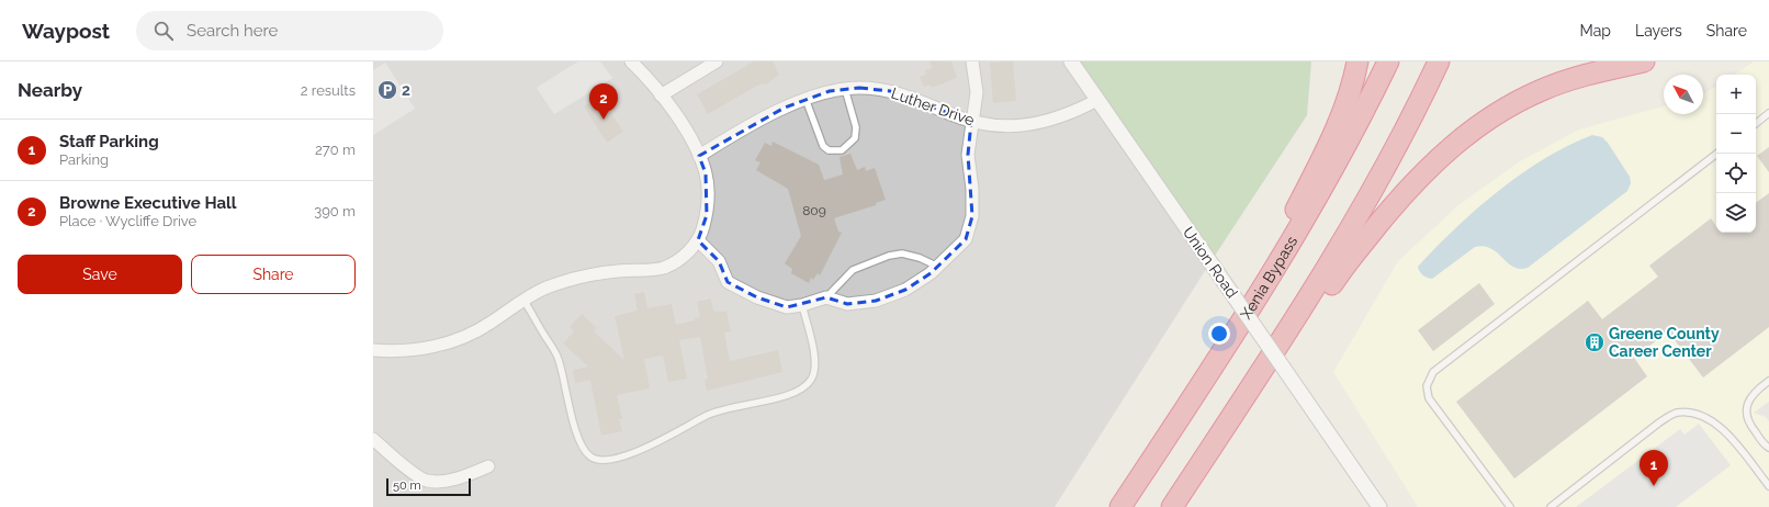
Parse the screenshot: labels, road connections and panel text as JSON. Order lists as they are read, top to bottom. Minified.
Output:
{"streets":{"highway":["Xenia Bypass"],"street":["Luther Drive","Union Road"]},"crossings":[["Luther Drive","Union Road"]],"places":{"parking":["2"],"building":["Greene County Career Center"]},"house_numbers":["809"],"scale_bar":"50 m","north":"top left","page":{"header":"Waypost","search":"Search here","nav":["Map","Layers","Share"],"heading":["Nearby","2 results"],"map_buttons":["+","−"],"pins":["2","1"],"list":[{"mark":"1","name":"Staff Parking","note":"Parking","value":"270 m"},{"mark":"2","name":"Browne Executive Hall","note":"Place · Wycliffe Drive","value":"390 m"}],"buttons":["Save","Share"],"scale":"50 m"}}
